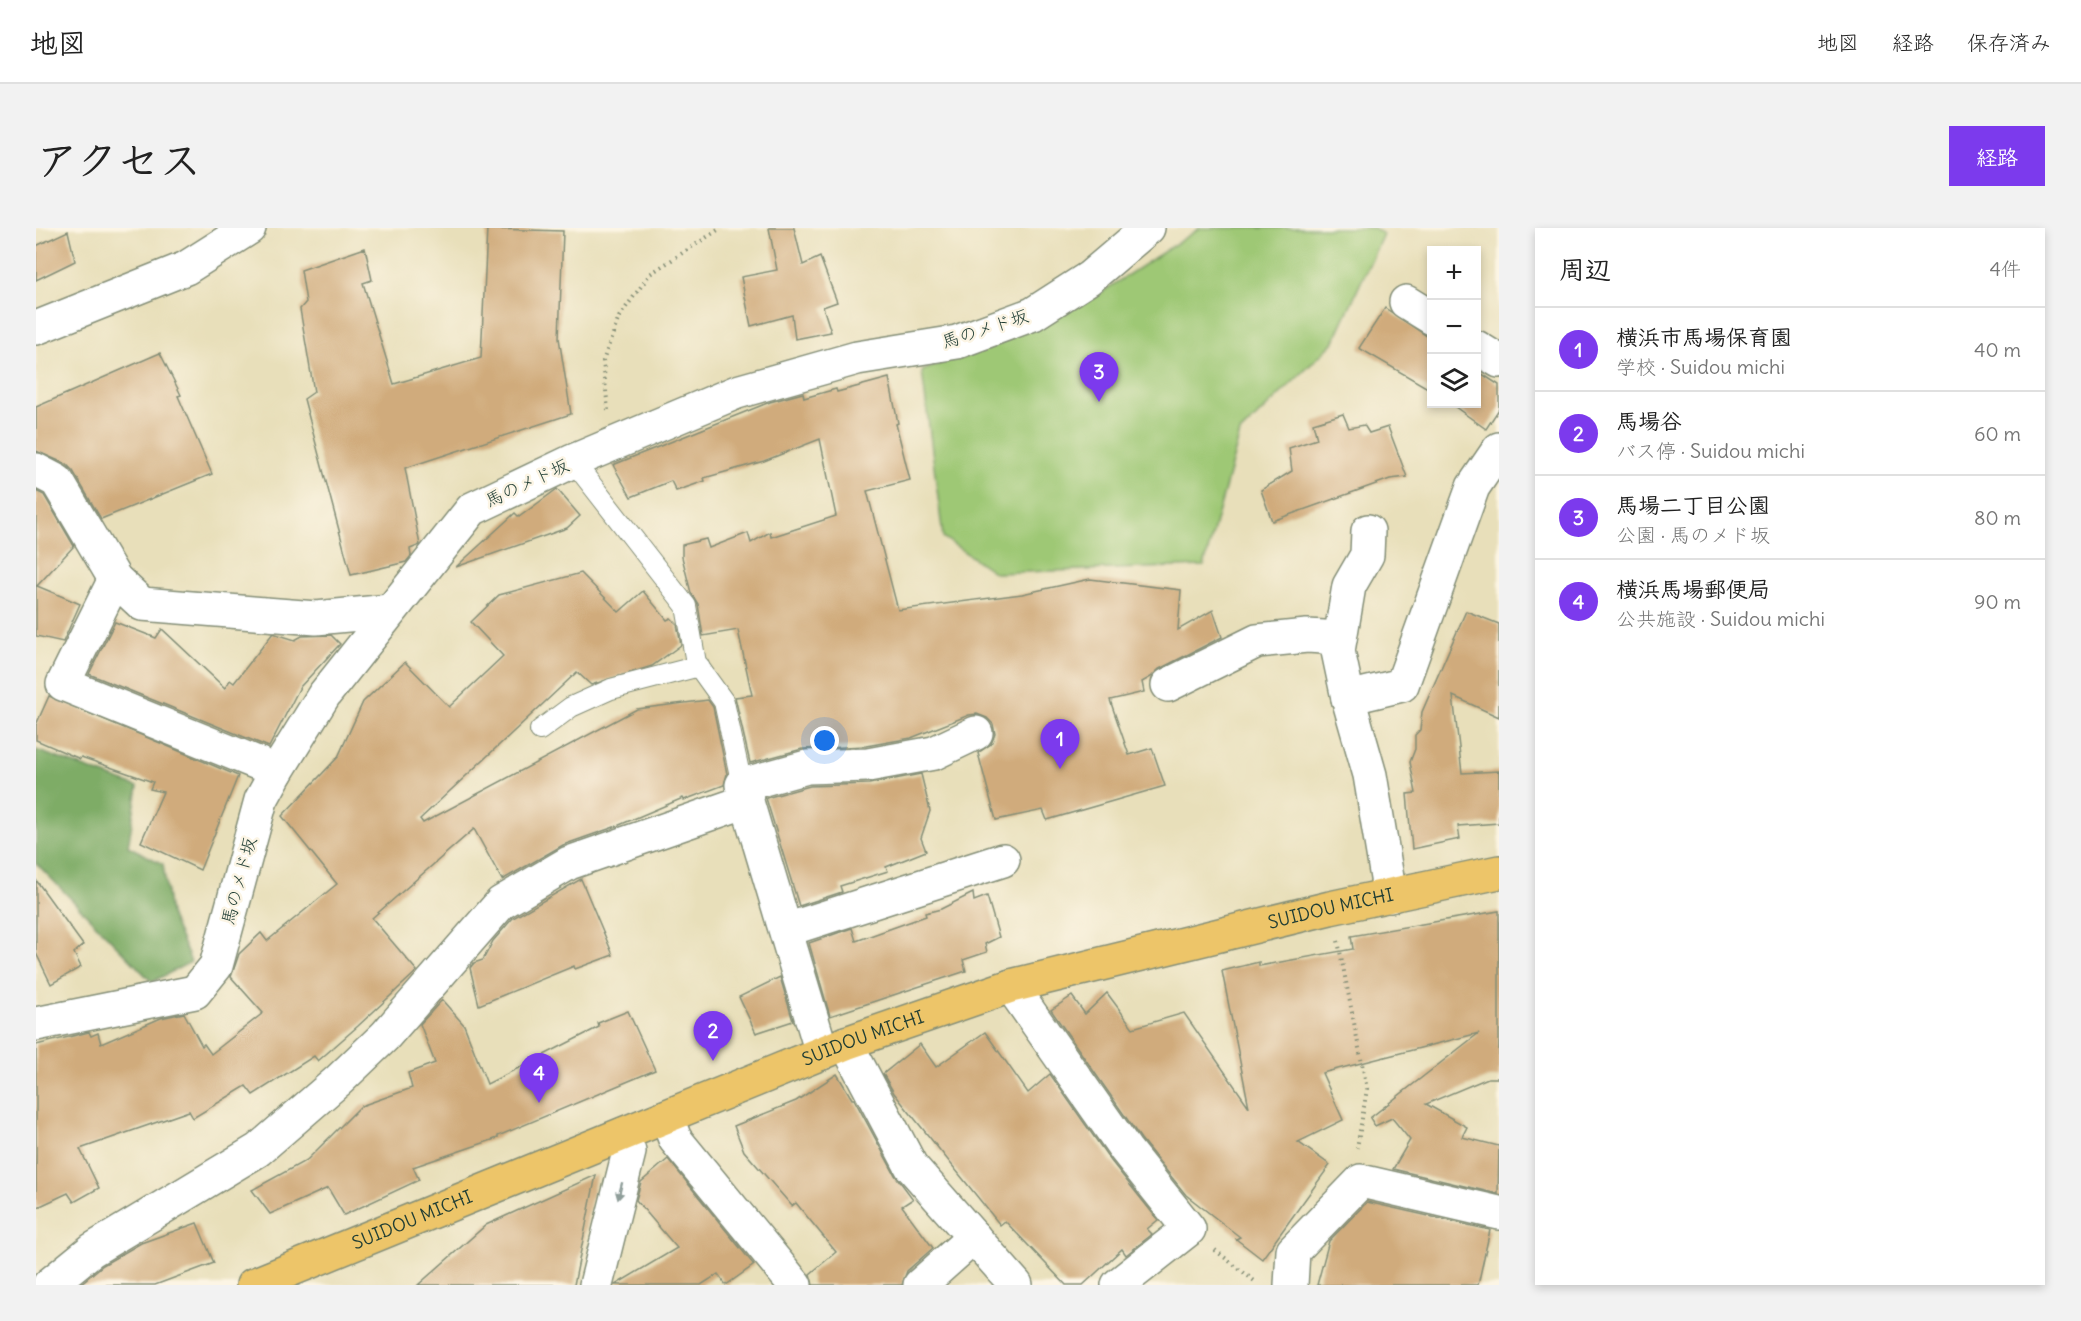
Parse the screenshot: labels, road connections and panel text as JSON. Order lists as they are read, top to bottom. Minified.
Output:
{"streets":{"main road":["SUIDOU MICHI"],"street":["馬のメド坂"]},"page":{"header":"地図","nav":["地図","経路","保存済み"],"title":"アクセス","buttons":"経路","heading":["周辺","4件"],"map_buttons":["+","−"],"list":[{"mark":"1","name":"横浜市馬場保育園","note":"学校 · Suidou michi","value":"40 m"},{"mark":"2","name":"馬場谷","note":"バス停 · Suidou michi","value":"60 m"},{"mark":"3","name":"馬場二丁目公園","note":"公園 · 馬のメド坂","value":"80 m"},{"mark":"4","name":"横浜馬場郵便局","note":"公共施設 · Suidou michi","value":"90 m"}],"pins":["3","1","2","4"]}}
